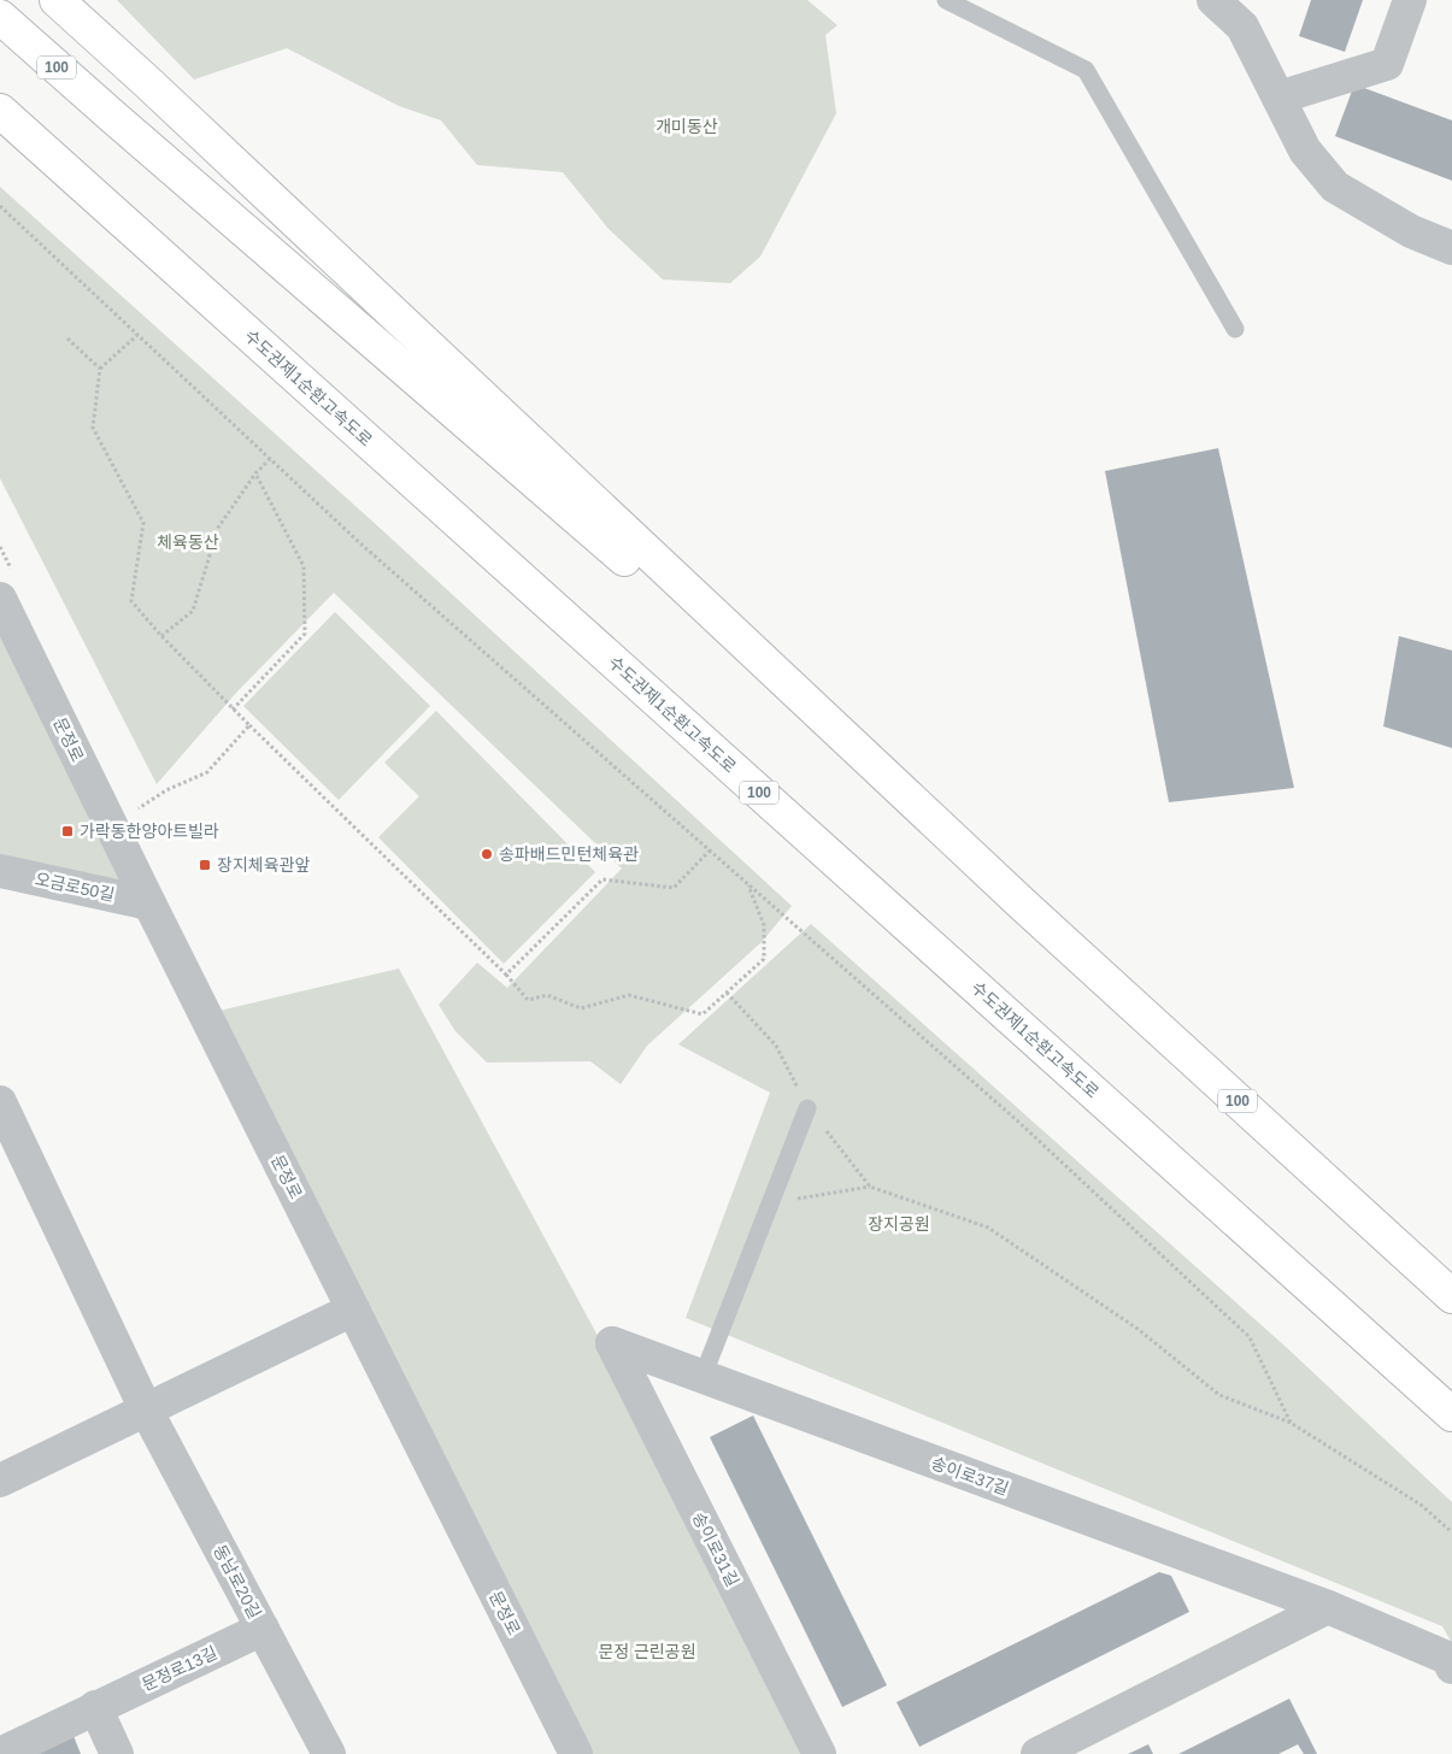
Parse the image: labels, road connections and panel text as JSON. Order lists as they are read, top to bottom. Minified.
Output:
{"streets":{"highway":["100","수도권제1순환고속도로"],"street":["문정로","오금로50길","송이로37길","송이로31길","동남로20길","문정로13길"]},"crossings":[["문정로","오금로50길"],["송이로37길","송이로31길"],["동남로20길","문정로13길"]],"parks":["개미동산","체육동산","장지공원","문정 근린공원"],"places":{"transit":["가락동한양아트빌라","장지체육관앞"],"other":["송파배드민턴체육관"]}}
